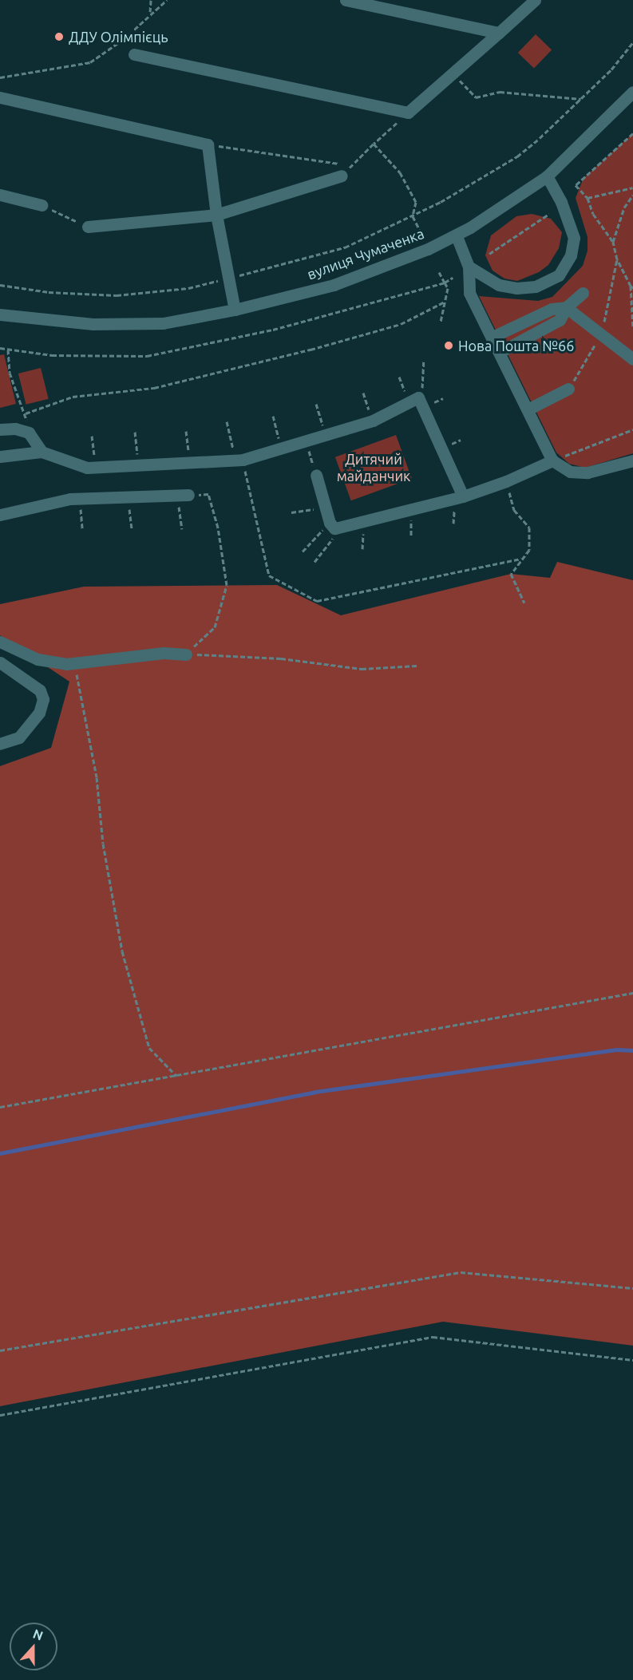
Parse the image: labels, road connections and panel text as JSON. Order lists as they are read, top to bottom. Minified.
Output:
{"streets":{"street":["вулиця Чумаченка"]},"parks":["Дитячий майданчик"],"places":["ДДУ Олімпієць","Нова Пошта №66"],"north":"top"}
